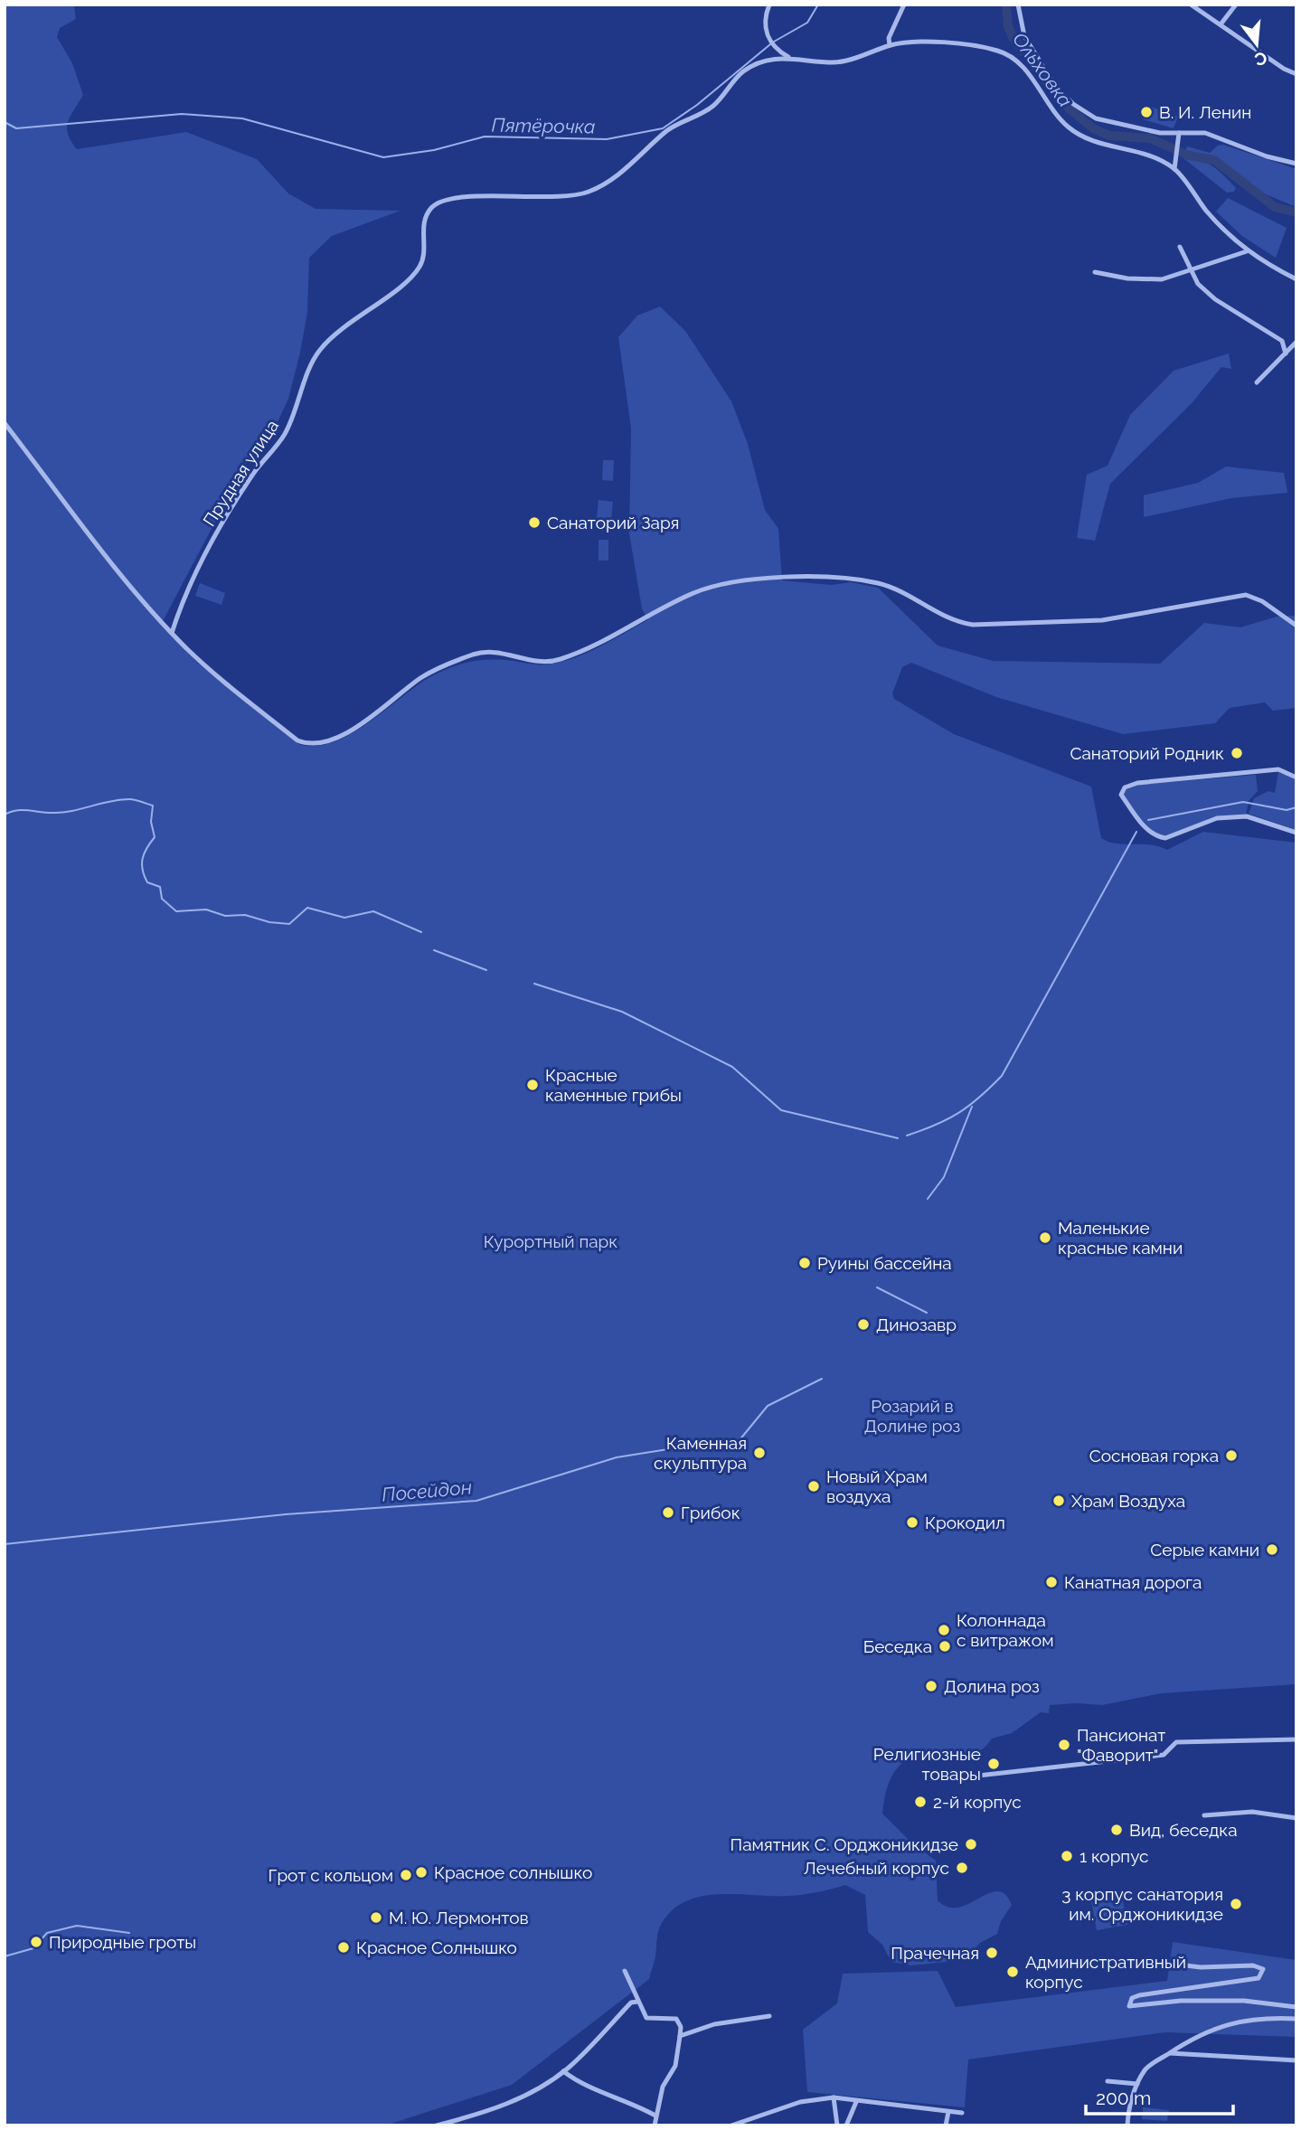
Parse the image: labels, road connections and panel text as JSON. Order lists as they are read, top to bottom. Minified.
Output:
{"streets":{"street":["Прудная улица"]},"water":["Ольховка","Пятёрочка","Посейдон"],"parks":["Курортный парк","Розарий в Долине роз"],"places":["В. И. Ленин","Санаторий Заря","Санаторий Родник","Красные каменные грибы","Маленькие красные камни","Руины бассейна","Динозавр","Каменная скульптура","Сосновая горка","Новый Храм воздуха","Храм Воздуха","Грибок","Крокодил","Серые камни","Канатная дорога","Колоннада с витражом","Беседка","Долина роз","Пансионат \"Фаворит\"","Религиозные товары","2-й корпус","Вид, беседка","Памятник С. Орджоникидзе","1 корпус","Лечебный корпус","Красное солнышко","Грот с кольцом","3 корпус санатория им. Орджоникидзе","М. Ю. Лермонтов","Природные гроты","Красное Солнышко","Прачечная","Административный корпус"],"scale_bar":"200 m","north":"bottom"}
